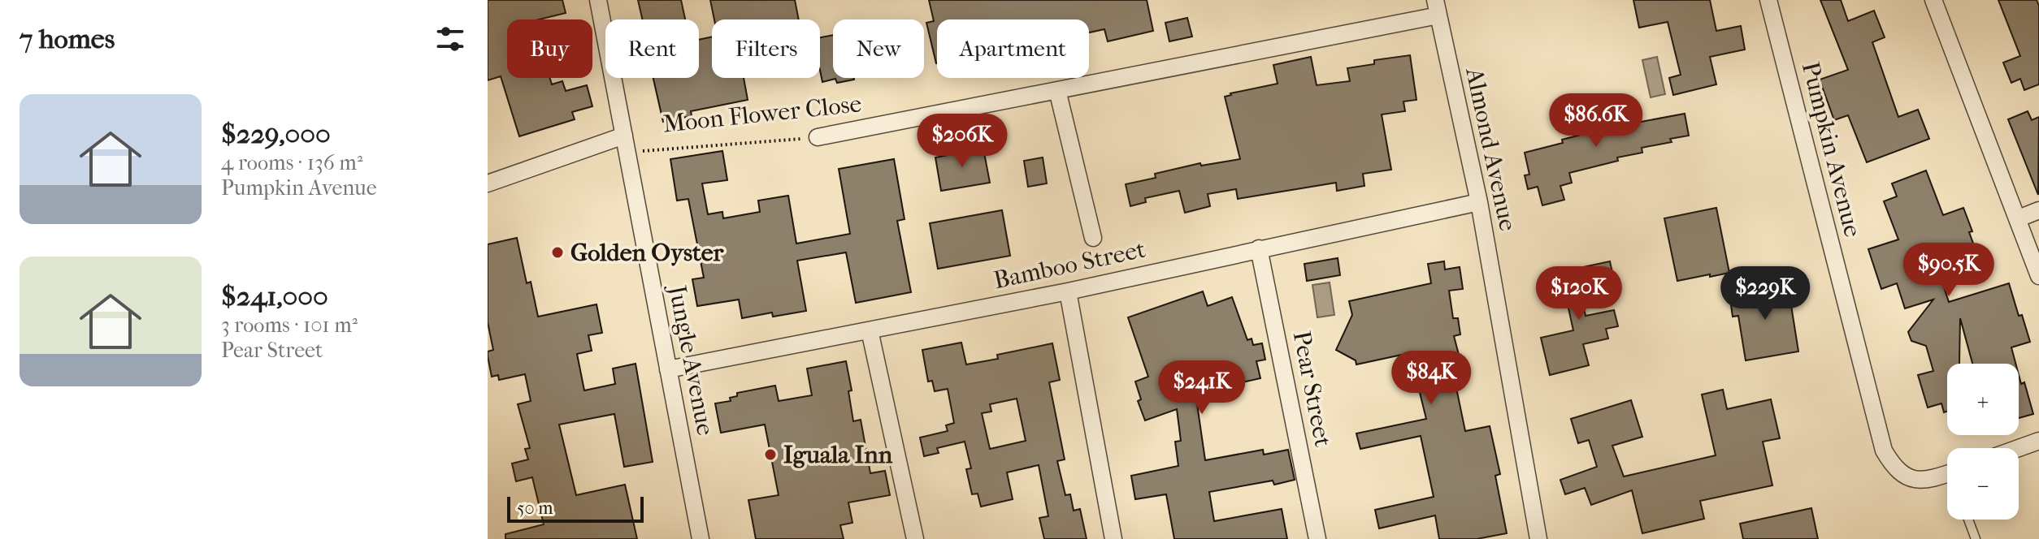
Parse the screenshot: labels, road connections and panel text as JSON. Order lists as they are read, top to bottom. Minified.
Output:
{"streets":{"street":["Moon Flower Close","Almond Avenue","Pumpkin Avenue","Bamboo Street","Jungle Avenue","Pear Street"]},"crossings":[["Moon Flower Close","Almond Avenue"],["Moon Flower Close","Jungle Avenue"],["Almond Avenue","Bamboo Street"],["Bamboo Street","Jungle Avenue"],["Bamboo Street","Pear Street"]],"places":["Golden Oyster","Iguala Inn"],"scale_bar":"50 m","page":{"heading":"7 homes","chip":["Buy","Rent","Filters","New","Apartment"],"list":[{"name":"$229,000","note":"4 rooms · 136 m² · Pumpkin Avenue"},{"name":"$241,000","note":"3 rooms · 101 m² · Pear Street"}],"price":["$86.6K","$206K","$90.5K","$120K","$229K","$84K","$241K"],"map_buttons":["+","−"],"scale":"50 m"}}
